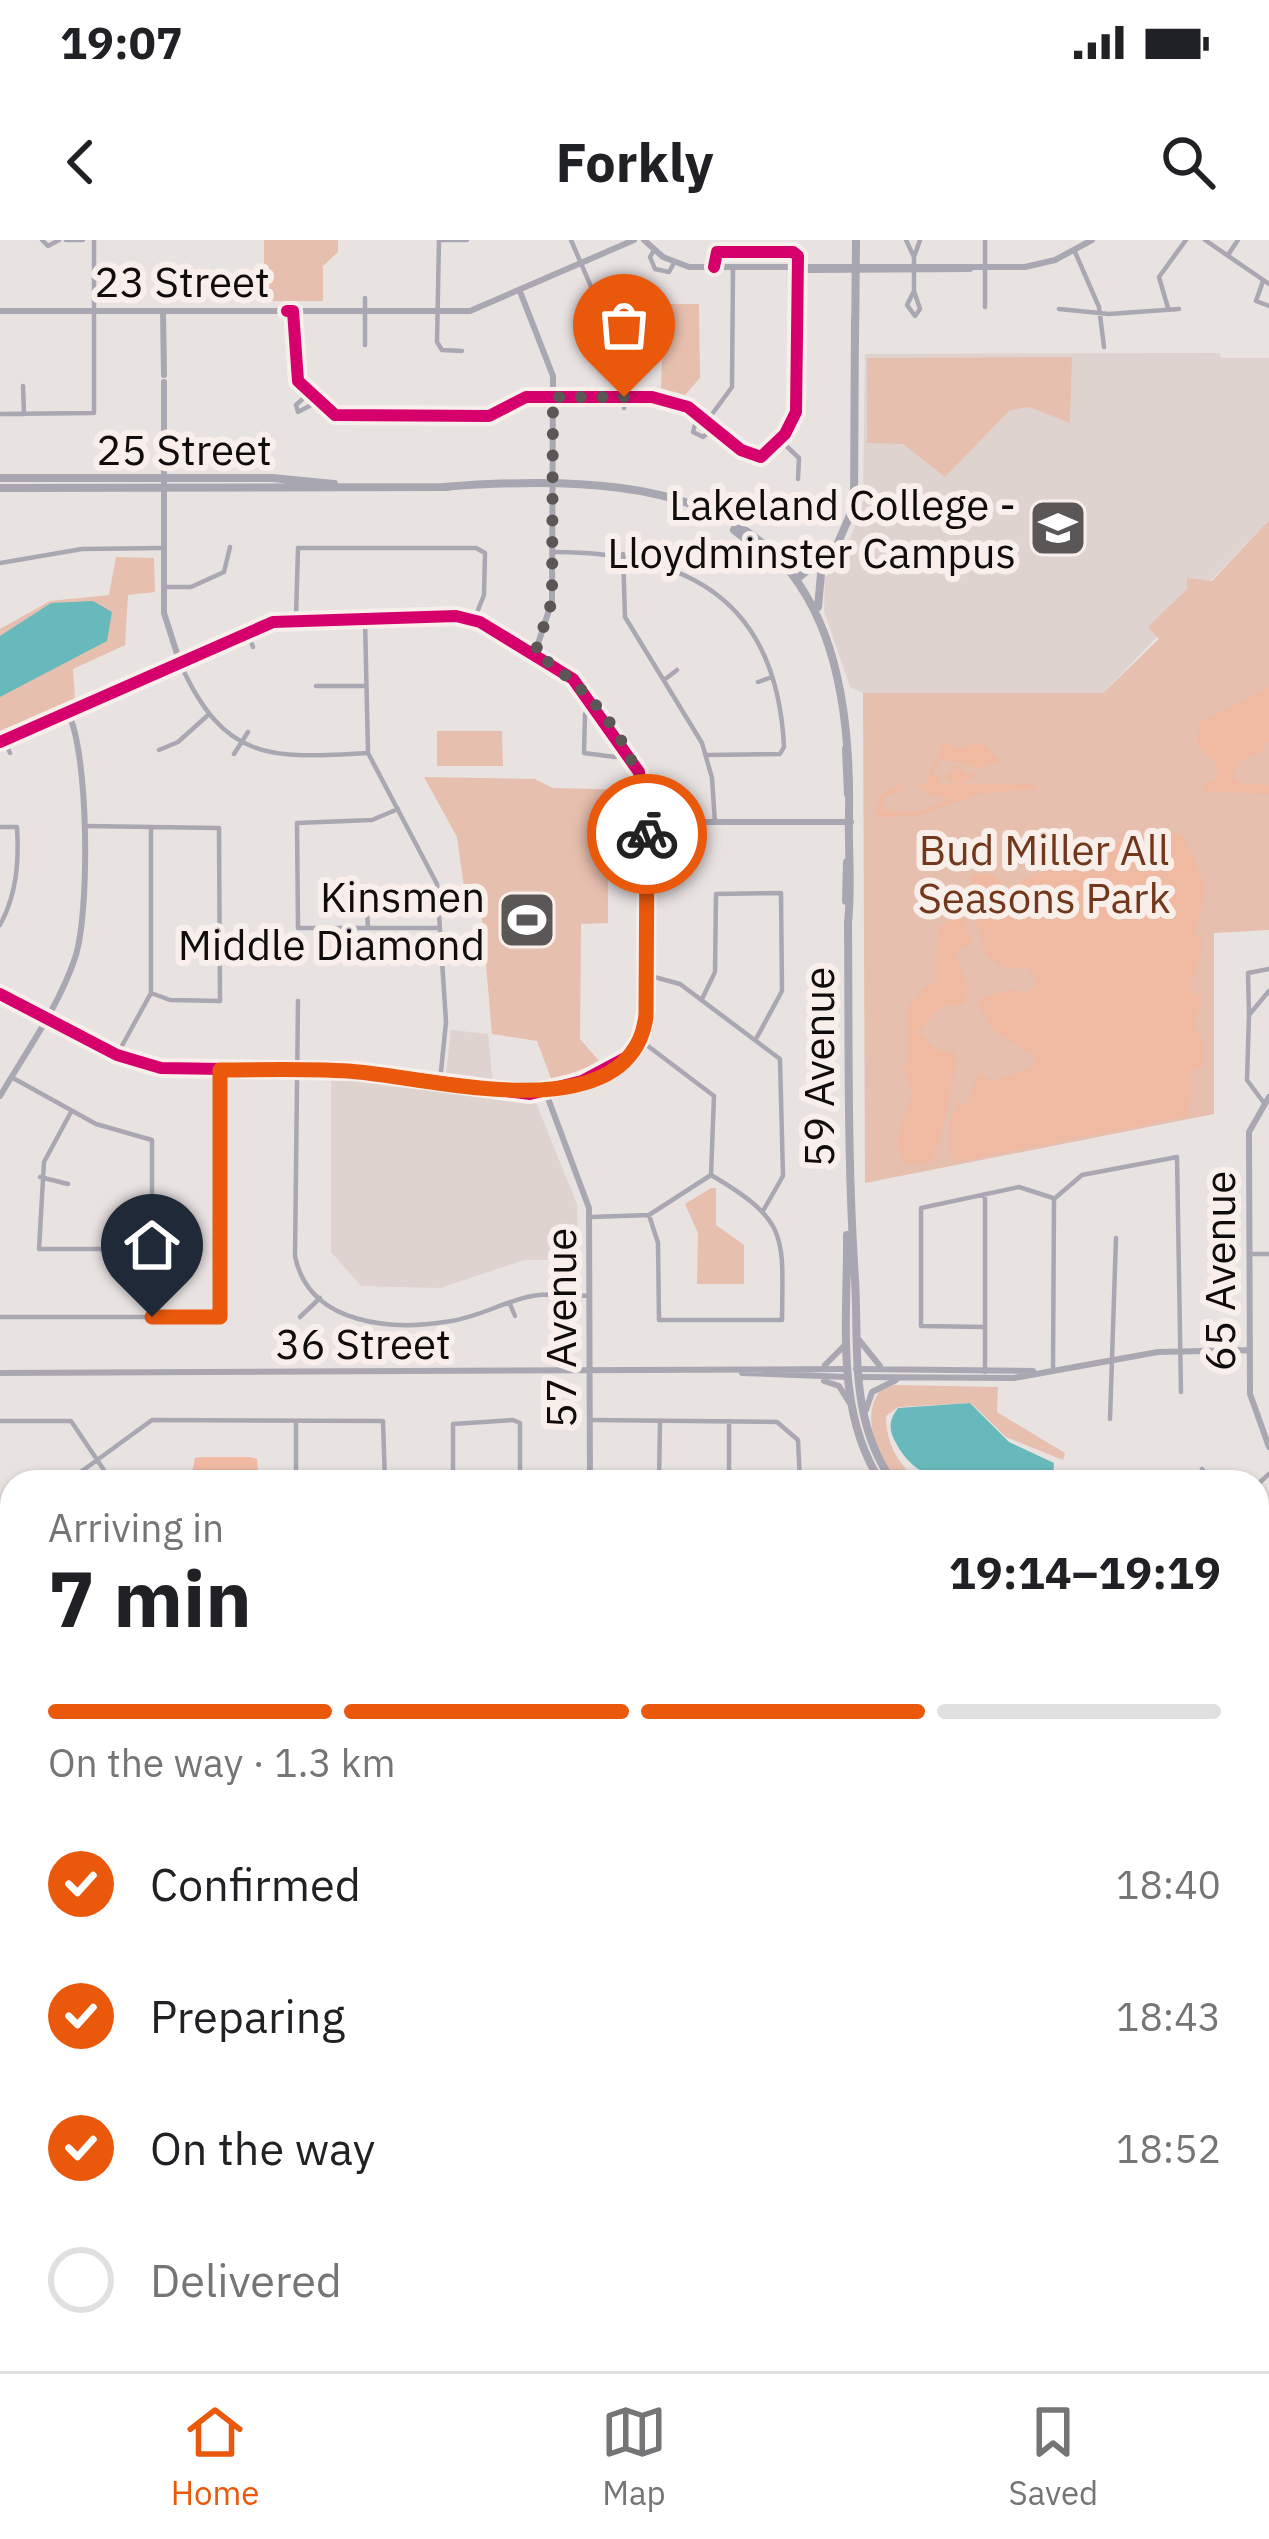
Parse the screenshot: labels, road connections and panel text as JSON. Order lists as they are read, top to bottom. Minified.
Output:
{"streets":{"main road":["25 Street","59 Avenue"],"street":["23 Street","65 Avenue","57 Avenue","36 Street"]},"crossings":[["59 Avenue","36 Street"],["65 Avenue","36 Street"],["57 Avenue","36 Street"]],"parks":["Bud Miller All Seasons Park"],"places":{"school or university":["Lakeland College - Lloydminster Campus"],"sports":["Kinsmen Middle Diamond"]},"page":{"status":"19:07","header":"Forkly","heading":["7 min","Arriving in","19:14–19:19"],"bar":"On the way · 1.3 km","list":[["Confirmed","18:40"],["Preparing","18:43"],["On the way","18:52"],"Delivered"],"tabs":["Home","Map","Saved"]}}
